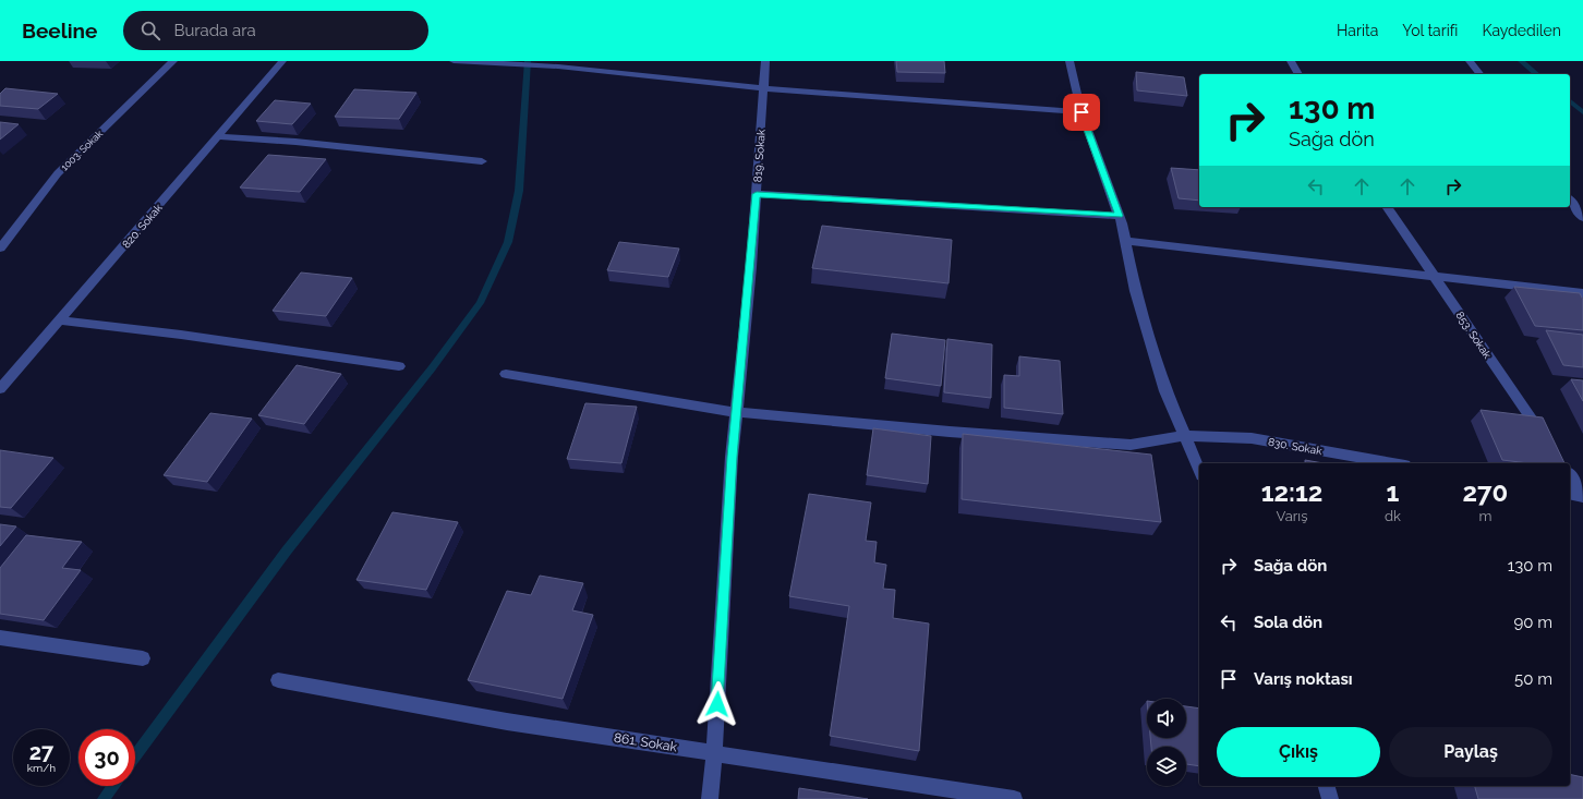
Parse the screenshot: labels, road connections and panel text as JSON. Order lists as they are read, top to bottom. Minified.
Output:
{"streets":{"street":["1003. Sokak","819. Sokak","820. Sokak","853. Sokak","830. Sokak","861. Sokak"]},"crossings":[["819. Sokak","830. Sokak"],["819. Sokak","861. Sokak"]],"page":{"header":"Beeline","search":"Burada ara","nav":["Harita","Yol tarifi","Kaydedilen"],"turn":["130 m","Sağa dön"],"eta":["12:12","Varış","1","dk","270","m"],"list":[{"name":"Sağa dön","value":"130 m"},{"name":"Sola dön","value":"90 m"},{"name":"Varış noktası","value":"50 m"}],"buttons":["Çıkış","Paylaş"],"speed":"27 km/h","limit":"30"}}
